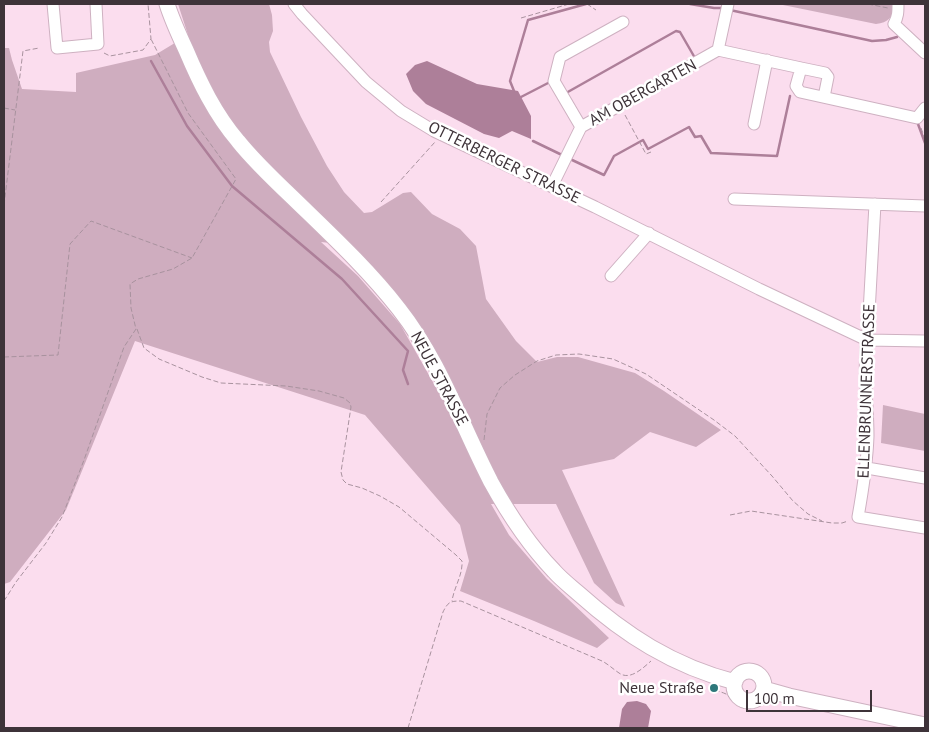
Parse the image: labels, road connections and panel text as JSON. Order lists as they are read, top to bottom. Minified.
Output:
{"streets":{"main road":["NEUE STRASSE"],"street":["AM OBERGARTEN","OTTERBERGER STRASSE","ELLENBRUNNERSTRASSE"]},"crossings":[["AM OBERGARTEN","OTTERBERGER STRASSE"],["OTTERBERGER STRASSE","ELLENBRUNNERSTRASSE"]],"places":["Neue Straße"],"scale_bar":"100 m"}
